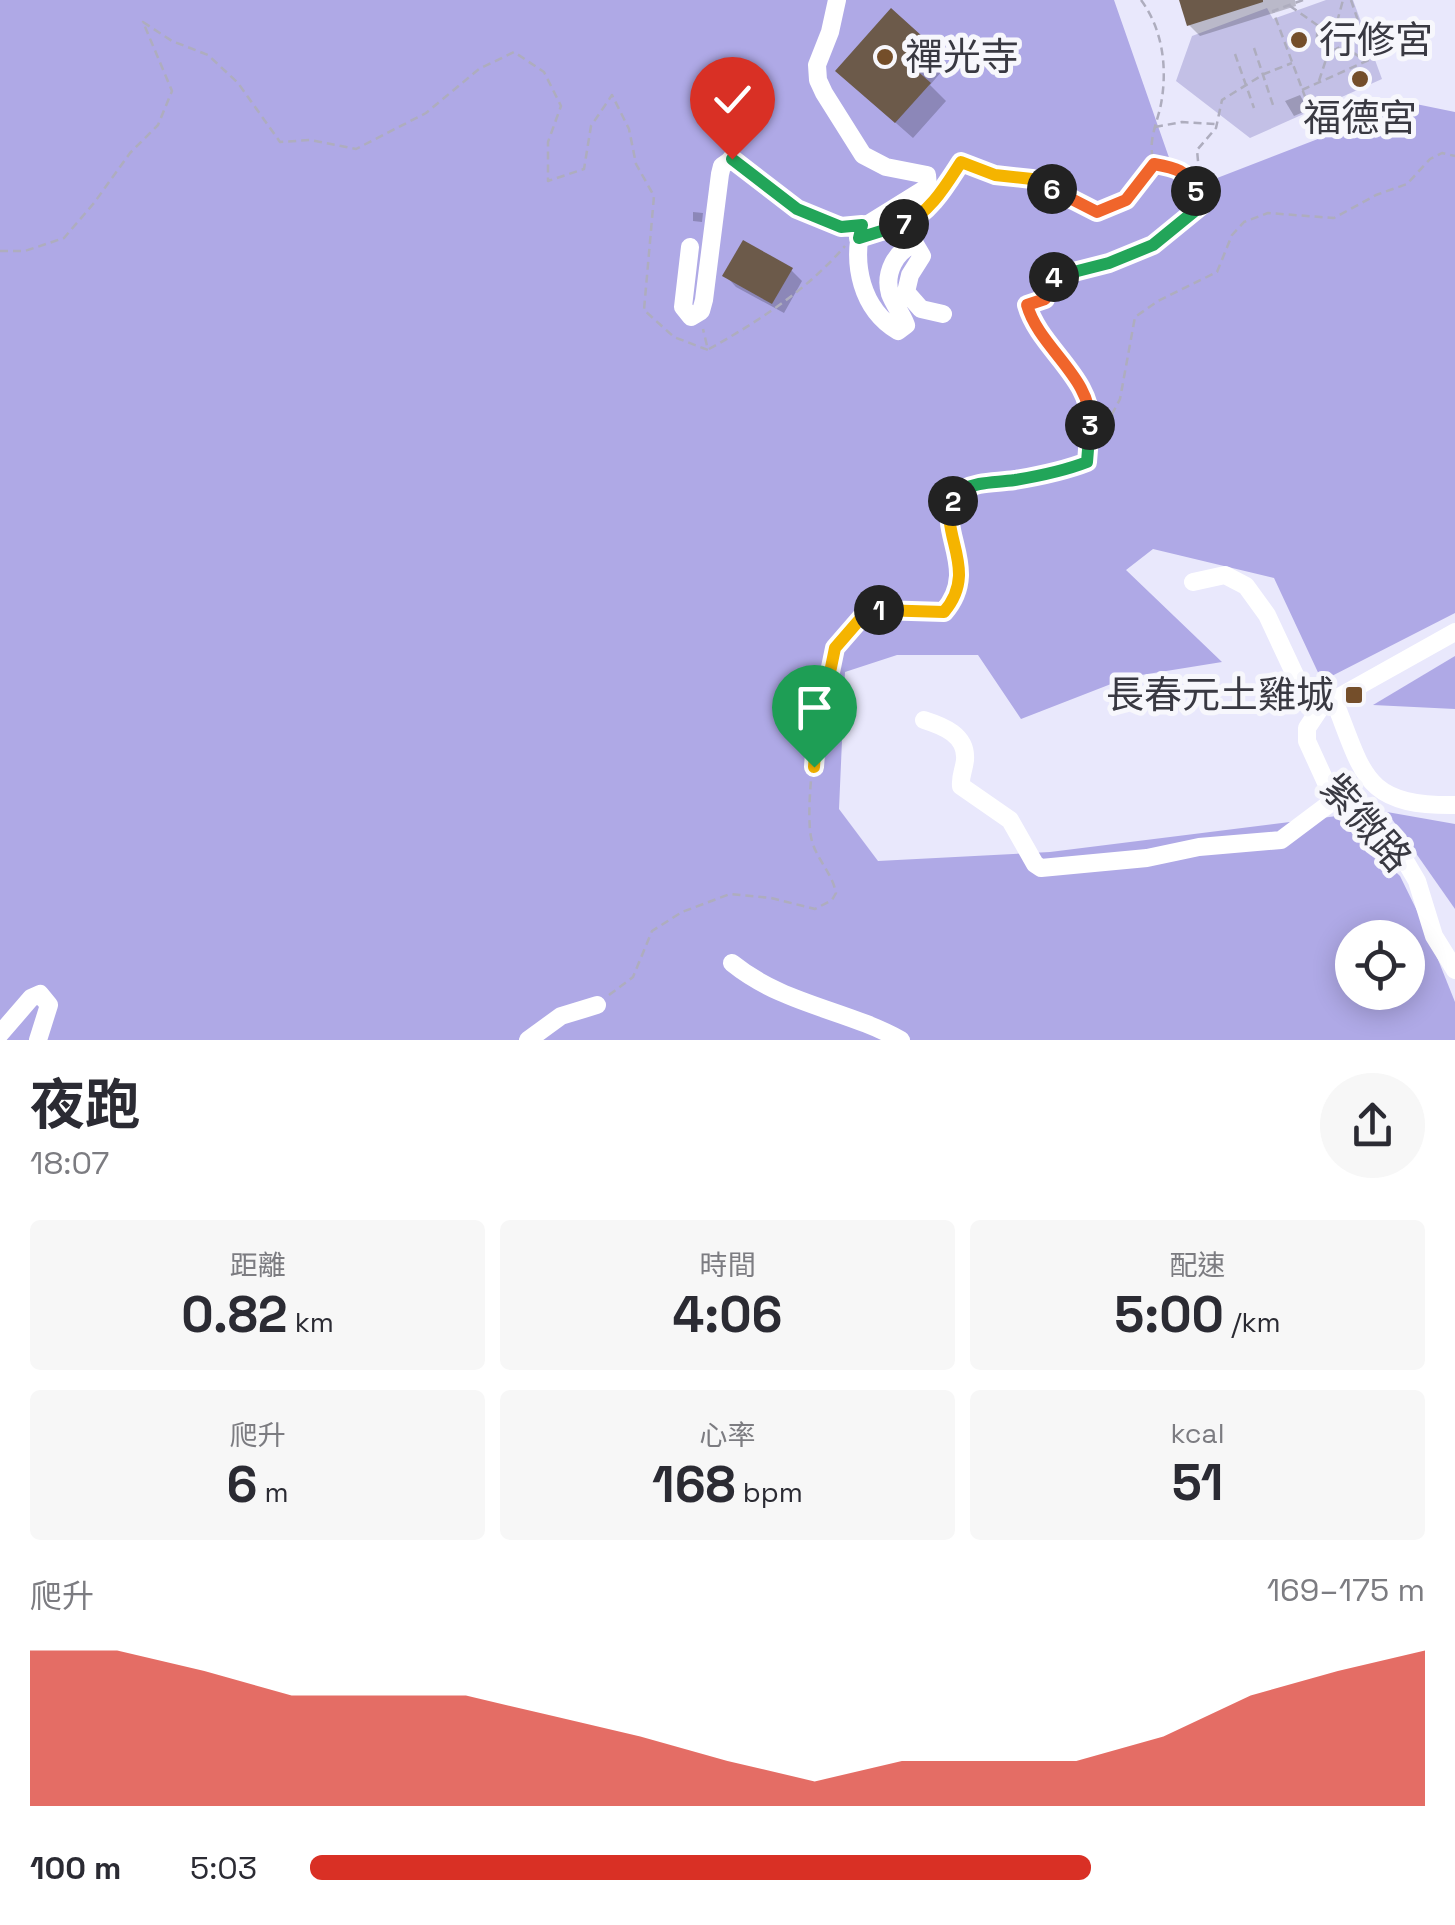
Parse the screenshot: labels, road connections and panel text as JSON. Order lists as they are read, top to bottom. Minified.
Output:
{"streets":{"street":["紫微路"]},"places":{"other":["行修宮","禪光寺","福德宮"],"transit":["長春元土雞城"]},"page":{"pins":["6","5","7","4","3","2","1"],"heading":["夜跑","18:07"],"stats":[["距離","0.82 km"],["時間","4:06"],["配速","5:00 /km"],["爬升","6 m"],["心率","168 bpm"],["kcal","51"]],"chart":["爬升","169–175 m"],"list":[{"name":"100 m","note":"5:03"}]}}
